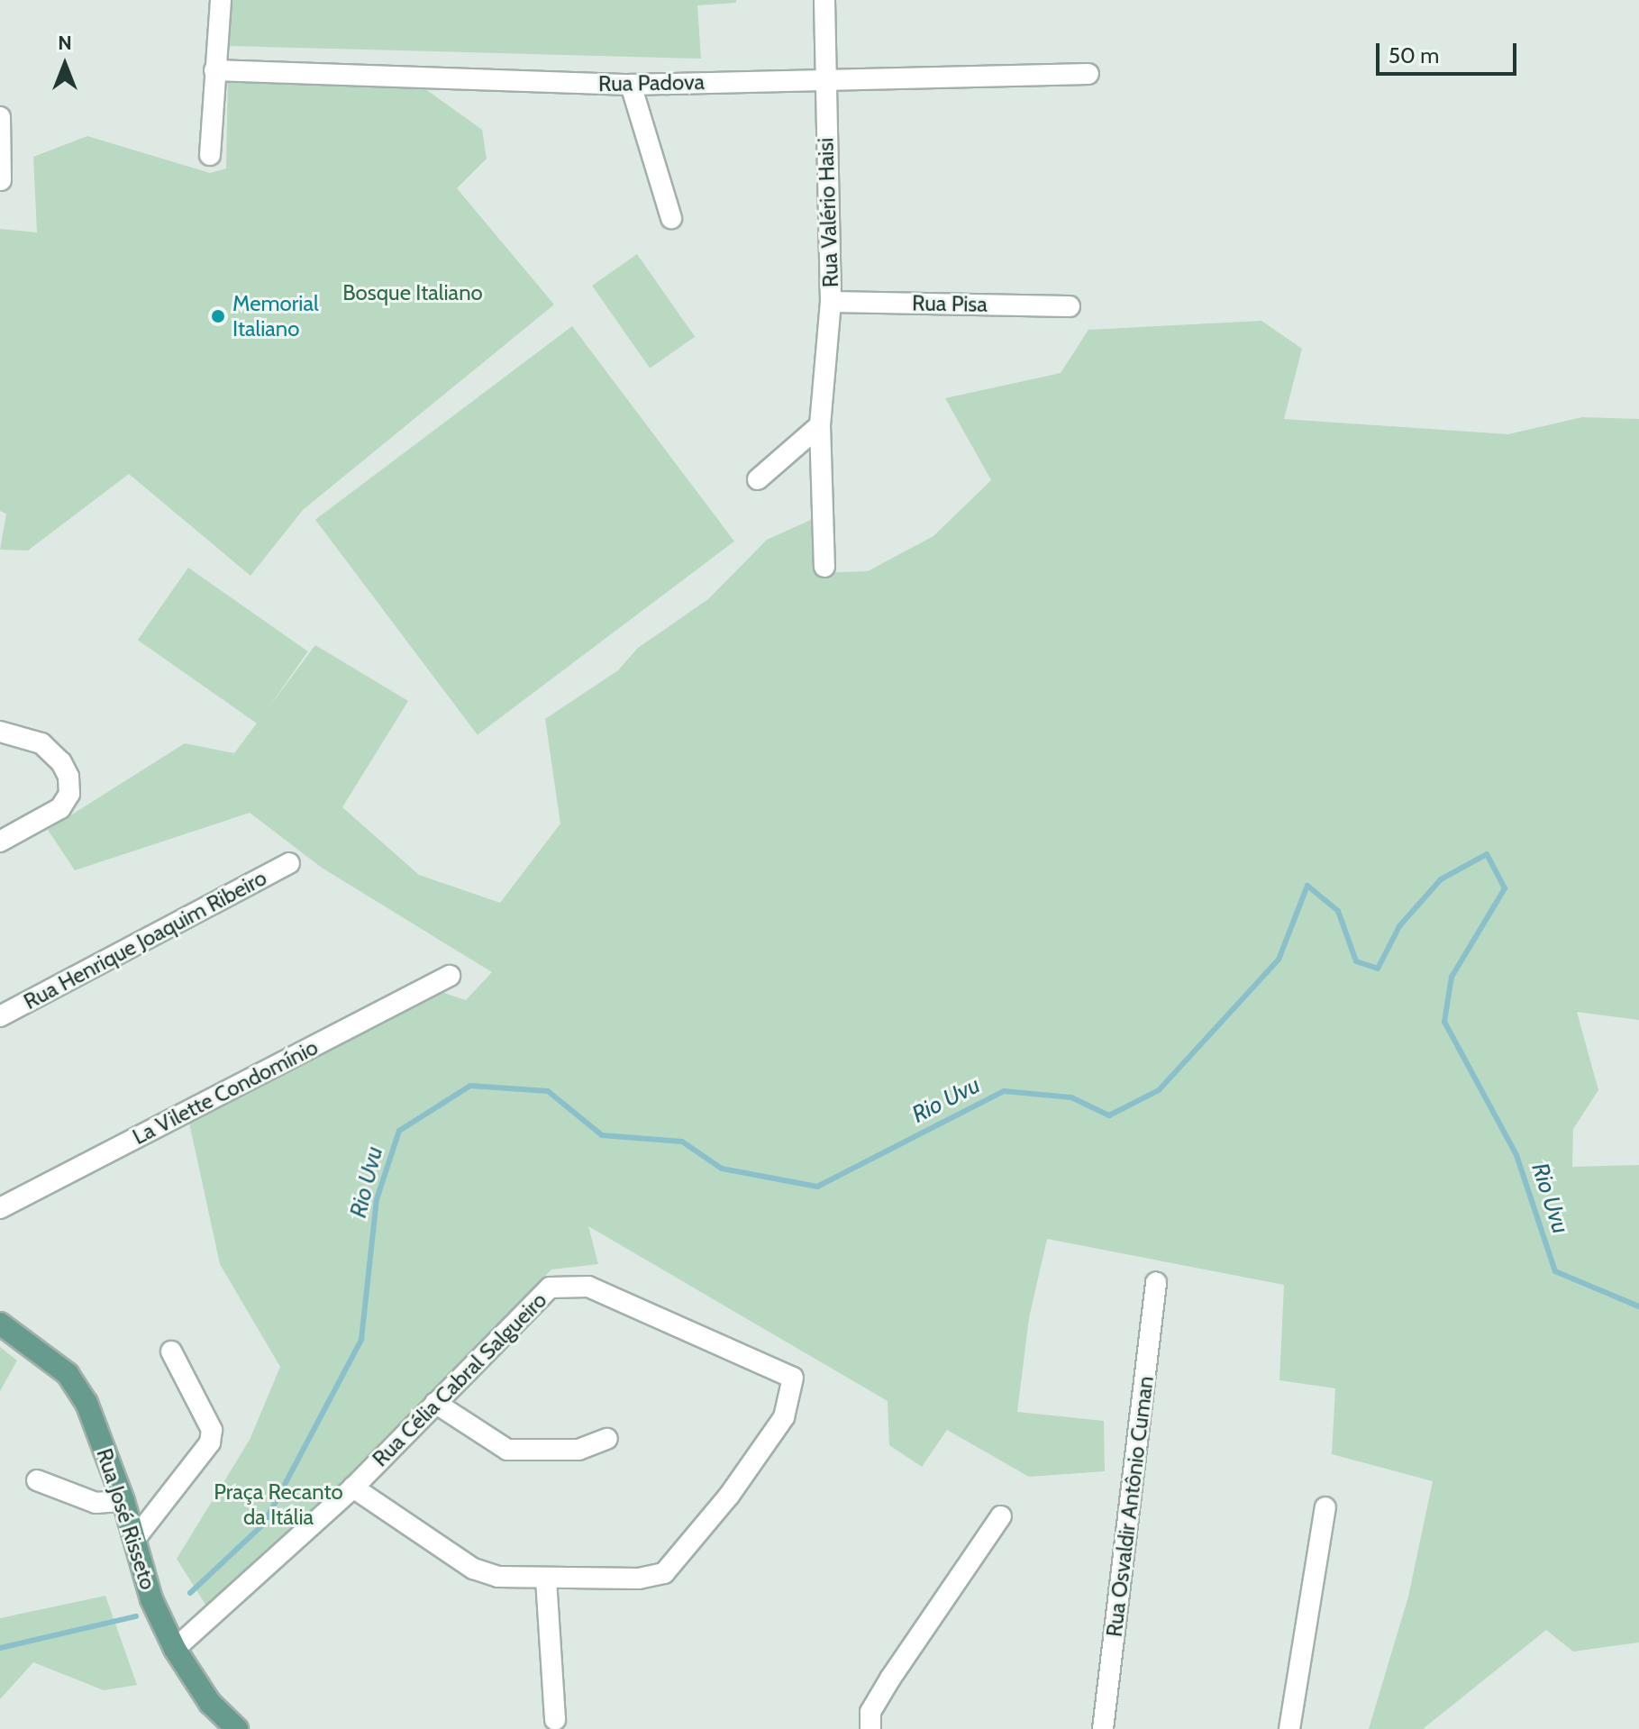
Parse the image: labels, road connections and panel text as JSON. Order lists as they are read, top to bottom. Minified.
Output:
{"streets":{"main road":["Rua José Risseto"],"street":["Rua Padova","Rua Valério Haisi","Rua Pisa","Rua Henrique Joaquim Ribeiro","La Vilette Condomínio","Rua Célia Cabral Salgueiro","Rua Osvaldir Antônio Cuman"]},"crossings":[["Rua Padova","Rua Valério Haisi"],["Rua Valério Haisi","Rua Pisa"],["Rua Célia Cabral Salgueiro","Rua José Risseto"]],"water":["Rio Uvu"],"parks":["Bosque Italiano","Praça Recanto da Itália"],"places":["Memorial Italiano"],"scale_bar":"50 m","north":"top"}
